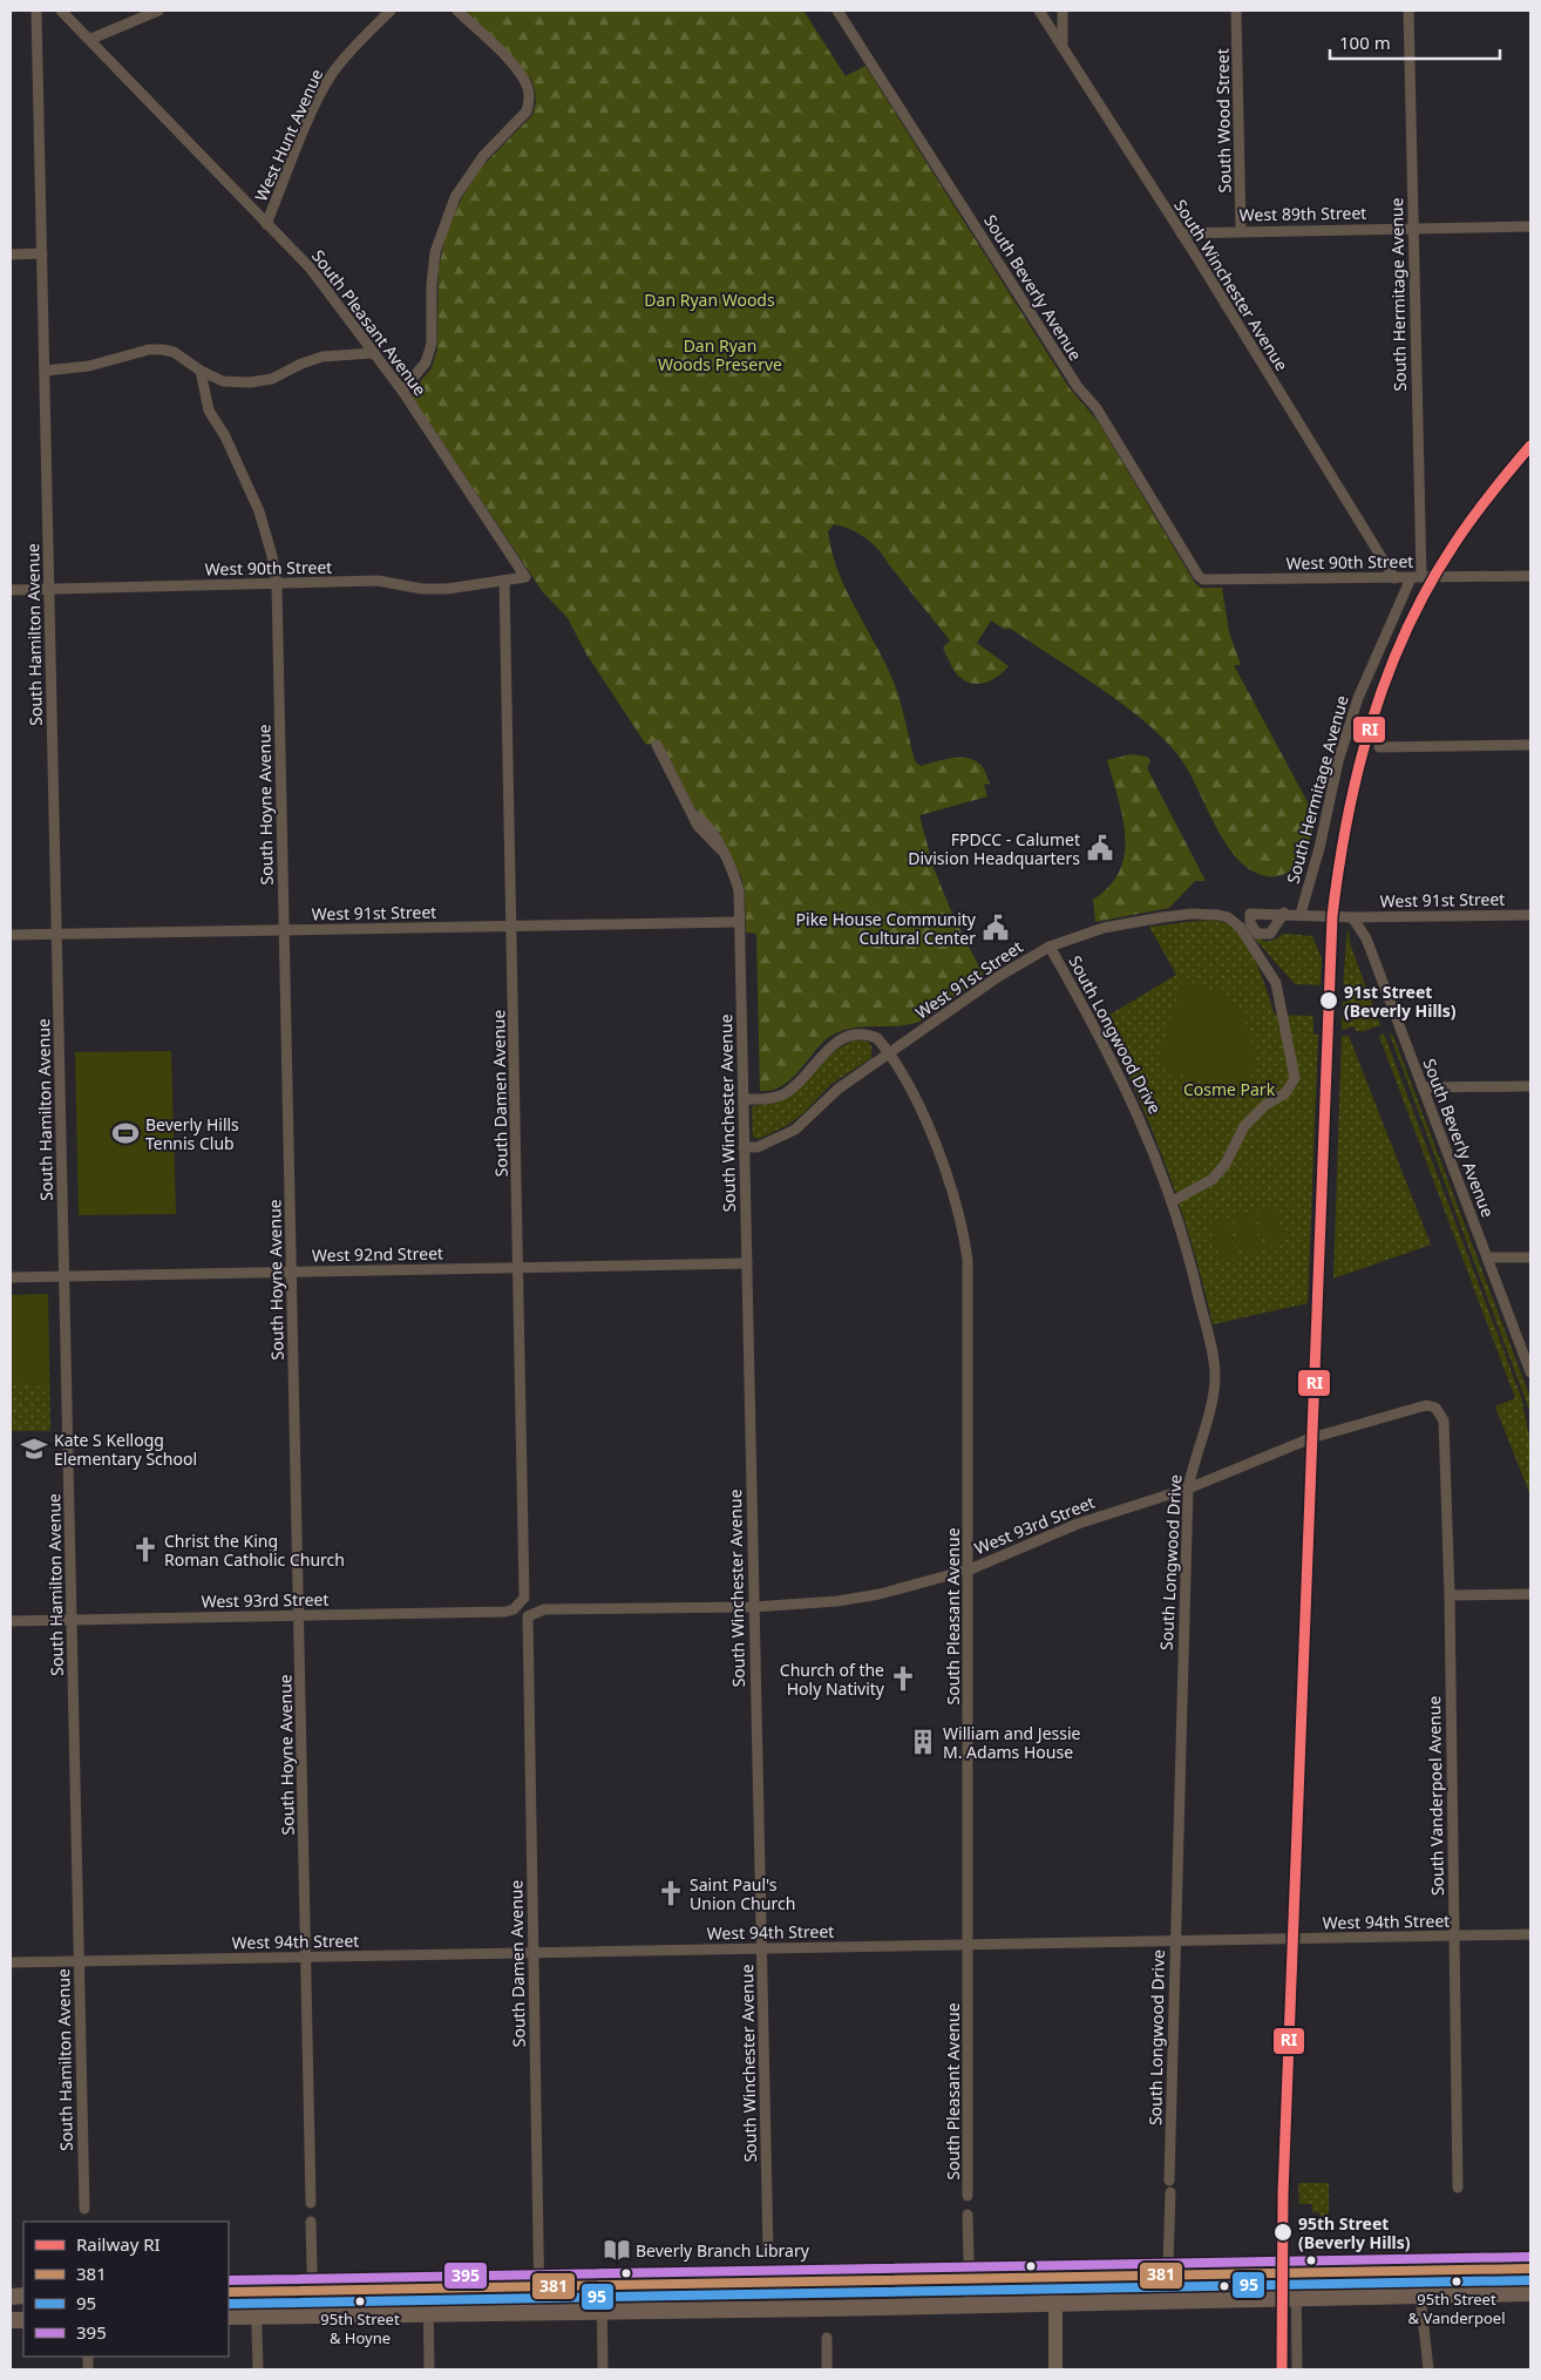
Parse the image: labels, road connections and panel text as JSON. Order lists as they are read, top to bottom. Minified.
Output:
{"streets":{"street":["South Wood Street","West Hunt Avenue","West 89th Street","South Winchester Avenue","South Beverly Avenue","South Hermitage Avenue","South Pleasant Avenue","West 90th Street","South Hamilton Avenue","South Hoyne Avenue","West 91st Street","South Longwood Drive","South Damen Avenue","West 92nd Street","West 93rd Street","South Vanderpoel Avenue","West 94th Street"]},"crossings":[["South Wood Street","West 89th Street"],["West Hunt Avenue","South Pleasant Avenue"],["West 89th Street","South Winchester Avenue"],["West 89th Street","South Hermitage Avenue"],["South Winchester Avenue","West 90th Street"],["South Winchester Avenue","West 91st Street"],["South Winchester Avenue","West 92nd Street"],["South Winchester Avenue","West 93rd Street"],["South Winchester Avenue","West 94th Street"],["South Beverly Avenue","West 90th Street"],["South Beverly Avenue","West 91st Street"],["South Hermitage Avenue","West 90th Street"],["South Hermitage Avenue","West 91st Street"],["South Pleasant Avenue","West 90th Street"],["South Pleasant Avenue","West 91st Street"],["South Pleasant Avenue","West 93rd Street"],["South Pleasant Avenue","West 94th Street"],["West 90th Street","South Hamilton Avenue"],["West 90th Street","South Hoyne Avenue"],["West 90th Street","South Damen Avenue"],["South Hamilton Avenue","West 91st Street"],["South Hamilton Avenue","West 92nd Street"],["South Hamilton Avenue","West 93rd Street"],["South Hamilton Avenue","West 94th Street"],["South Hoyne Avenue","West 91st Street"],["South Hoyne Avenue","West 92nd Street"],["South Hoyne Avenue","West 93rd Street"],["South Hoyne Avenue","West 94th Street"],["West 91st Street","South Longwood Drive"],["West 91st Street","South Damen Avenue"],["South Longwood Drive","West 93rd Street"],["South Longwood Drive","West 94th Street"],["South Damen Avenue","West 92nd Street"],["South Damen Avenue","West 93rd Street"],["South Damen Avenue","West 94th Street"],["West 93rd Street","South Vanderpoel Avenue"],["South Vanderpoel Avenue","West 94th Street"]],"parks":["Dan Ryan Woods","Dan Ryan Woods Preserve","Cosme Park"],"places":{"public building":["FPDCC - Calumet Division Headquarters","Pike House Community Cultural Center"],"other":["91st Street (Beverly Hills)","95th Street (Beverly Hills)","95th Street & Vanderpoel","95th Street & Hoyne"],"sports":["Beverly Hills Tennis Club"],"school or university":["Kate S Kellogg Elementary School"],"church":["Christ the King Roman Catholic Church","Church of the Holy Nativity","Saint Paul's Union Church"],"building":["William and Jessie M. Adams House"],"library":["Beverly Branch Library"]},"lines":["rail line RI","transit line 395","transit line 381","transit line 95"],"legend":["Railway RI","381","95","395"],"scale_bar":"100 m"}
